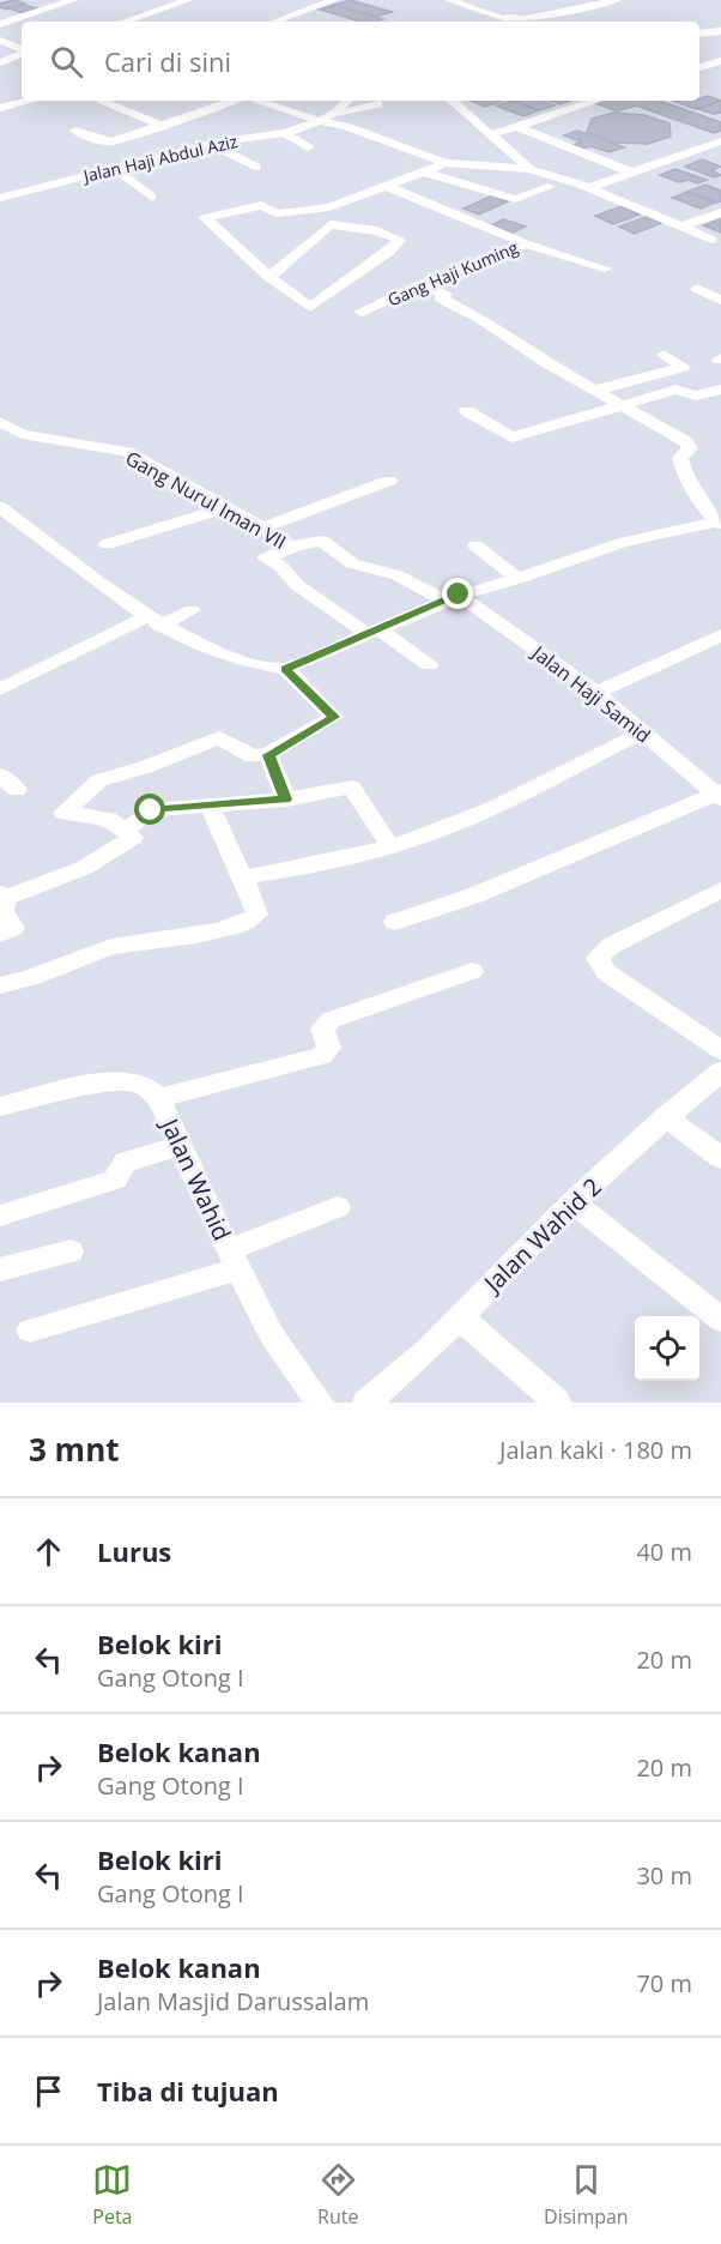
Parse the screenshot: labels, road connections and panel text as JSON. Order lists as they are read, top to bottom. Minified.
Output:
{"streets":{"street":["Jalan Haji Abdul Aziz","Gang Haji Kuming","Gang Nurul Iman VII","Jalan Haji Samid","Jalan Wahid","Jalan Wahid 2"]},"crossings":[["Gang Nurul Iman VII","Jalan Haji Samid"]],"page":{"search":"Cari di sini","heading":["3 mnt","Jalan kaki · 180 m"],"list":[["Lurus","40 m"],["Belok kiri","Gang Otong I","20 m"],["Belok kanan","Gang Otong I","20 m"],["Belok kiri","Gang Otong I","30 m"],["Belok kanan","Jalan Masjid Darussalam","70 m"],"Tiba di tujuan"],"nav":["Peta","Rute","Disimpan"]}}
